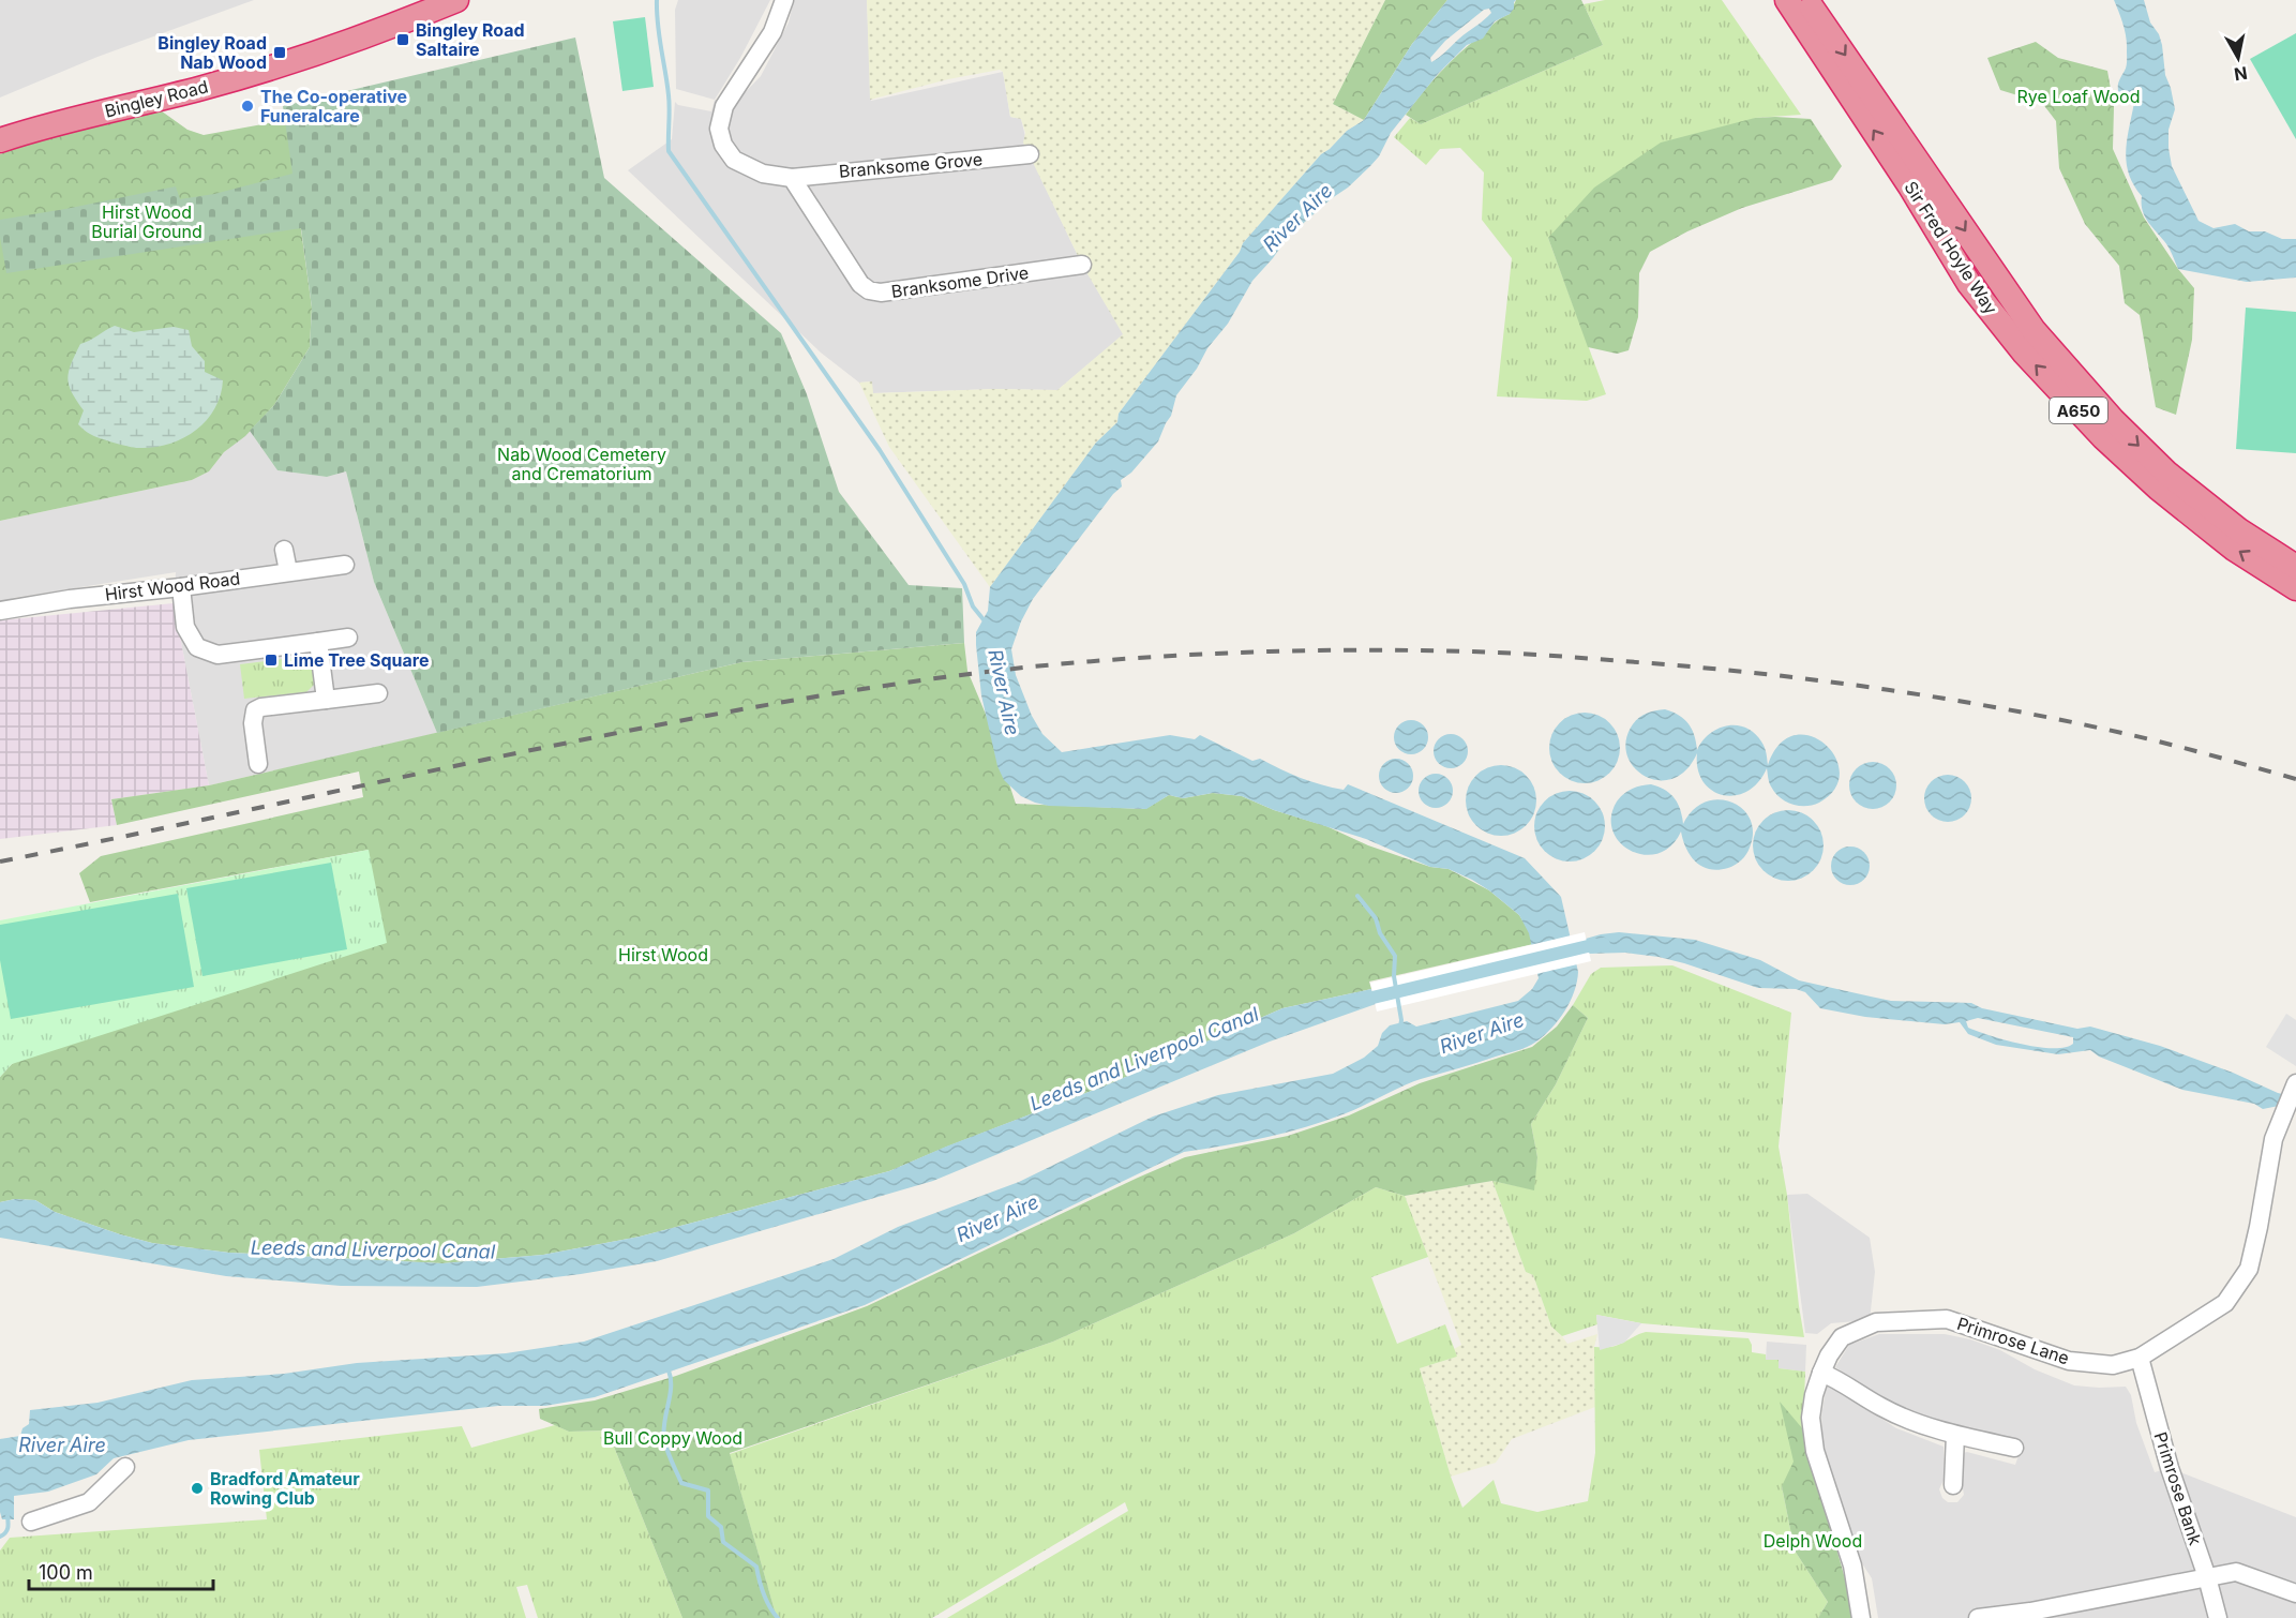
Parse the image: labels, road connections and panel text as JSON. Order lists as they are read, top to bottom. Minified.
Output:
{"streets":{"highway":["Bingley Road","Sir Fred Hoyle Way","A650"],"street":["Branksome Grove","Branksome Drive","Hirst Wood Road","Primrose Lane","Primrose Bank"]},"crossings":[["Branksome Grove","Branksome Drive"],["Primrose Lane","Primrose Bank"]],"water":["River Aire","Leeds and Liverpool Canal"],"parks":["Rye Loaf Wood","Hirst Wood Burial Ground","Nab Wood Cemetery and Crematorium","Hirst Wood","Bull Coppy Wood","Delph Wood"],"places":{"transit":["Bingley Road Saltaire","Bingley Road Nab Wood","Lime Tree Square"],"other":["The Co-operative Funeralcare","Bradford Amateur Rowing Club"]},"scale_bar":"100 m","north":"bottom"}
